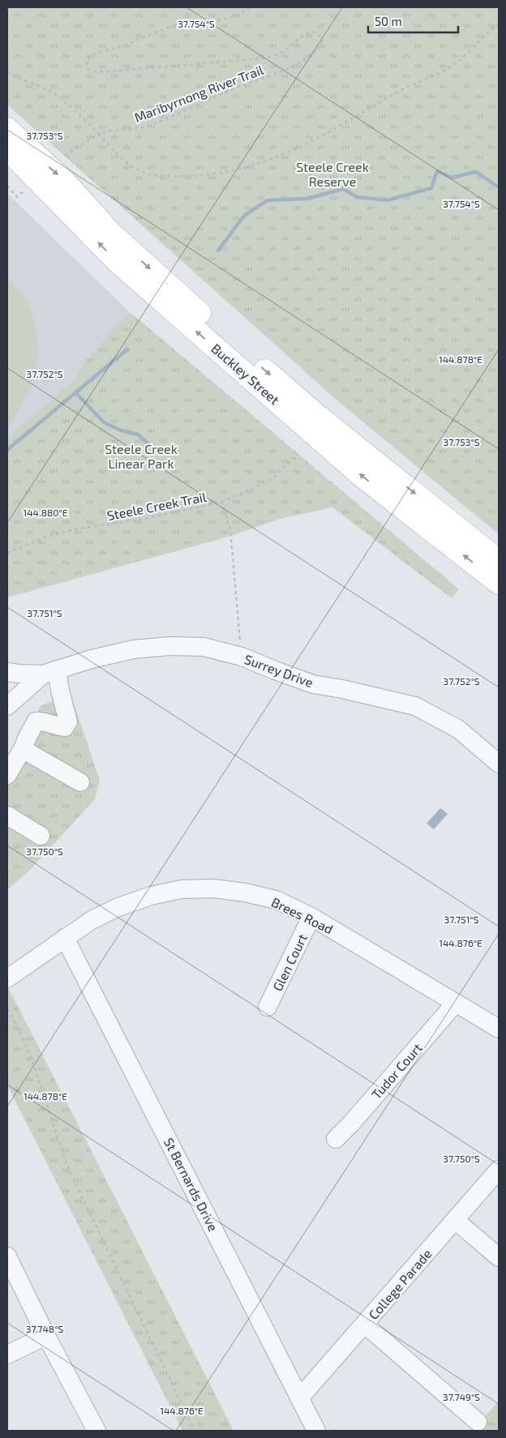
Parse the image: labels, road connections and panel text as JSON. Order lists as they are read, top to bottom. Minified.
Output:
{"streets":{"main road":["Buckley Street"],"street":["Surrey Drive","Brees Road","Glen Court","Tudor Court","St Bernards Drive","College Parade"],"path":["Maribyrnong River Trail","Steele Creek Trail"]},"crossings":[["Brees Road","Glen Court"],["Brees Road","Tudor Court"],["Brees Road","St Bernards Drive"],["St Bernards Drive","College Parade"]],"parks":["Steele Creek Reserve","Steele Creek Linear Park"],"scale_bar":"50 m","coordinates":["37.754°S","37.753°S","144.878°E","37.752°S","144.880°E","37.751°S","37.750°S","144.876°E","37.748°S","37.749°S"]}
